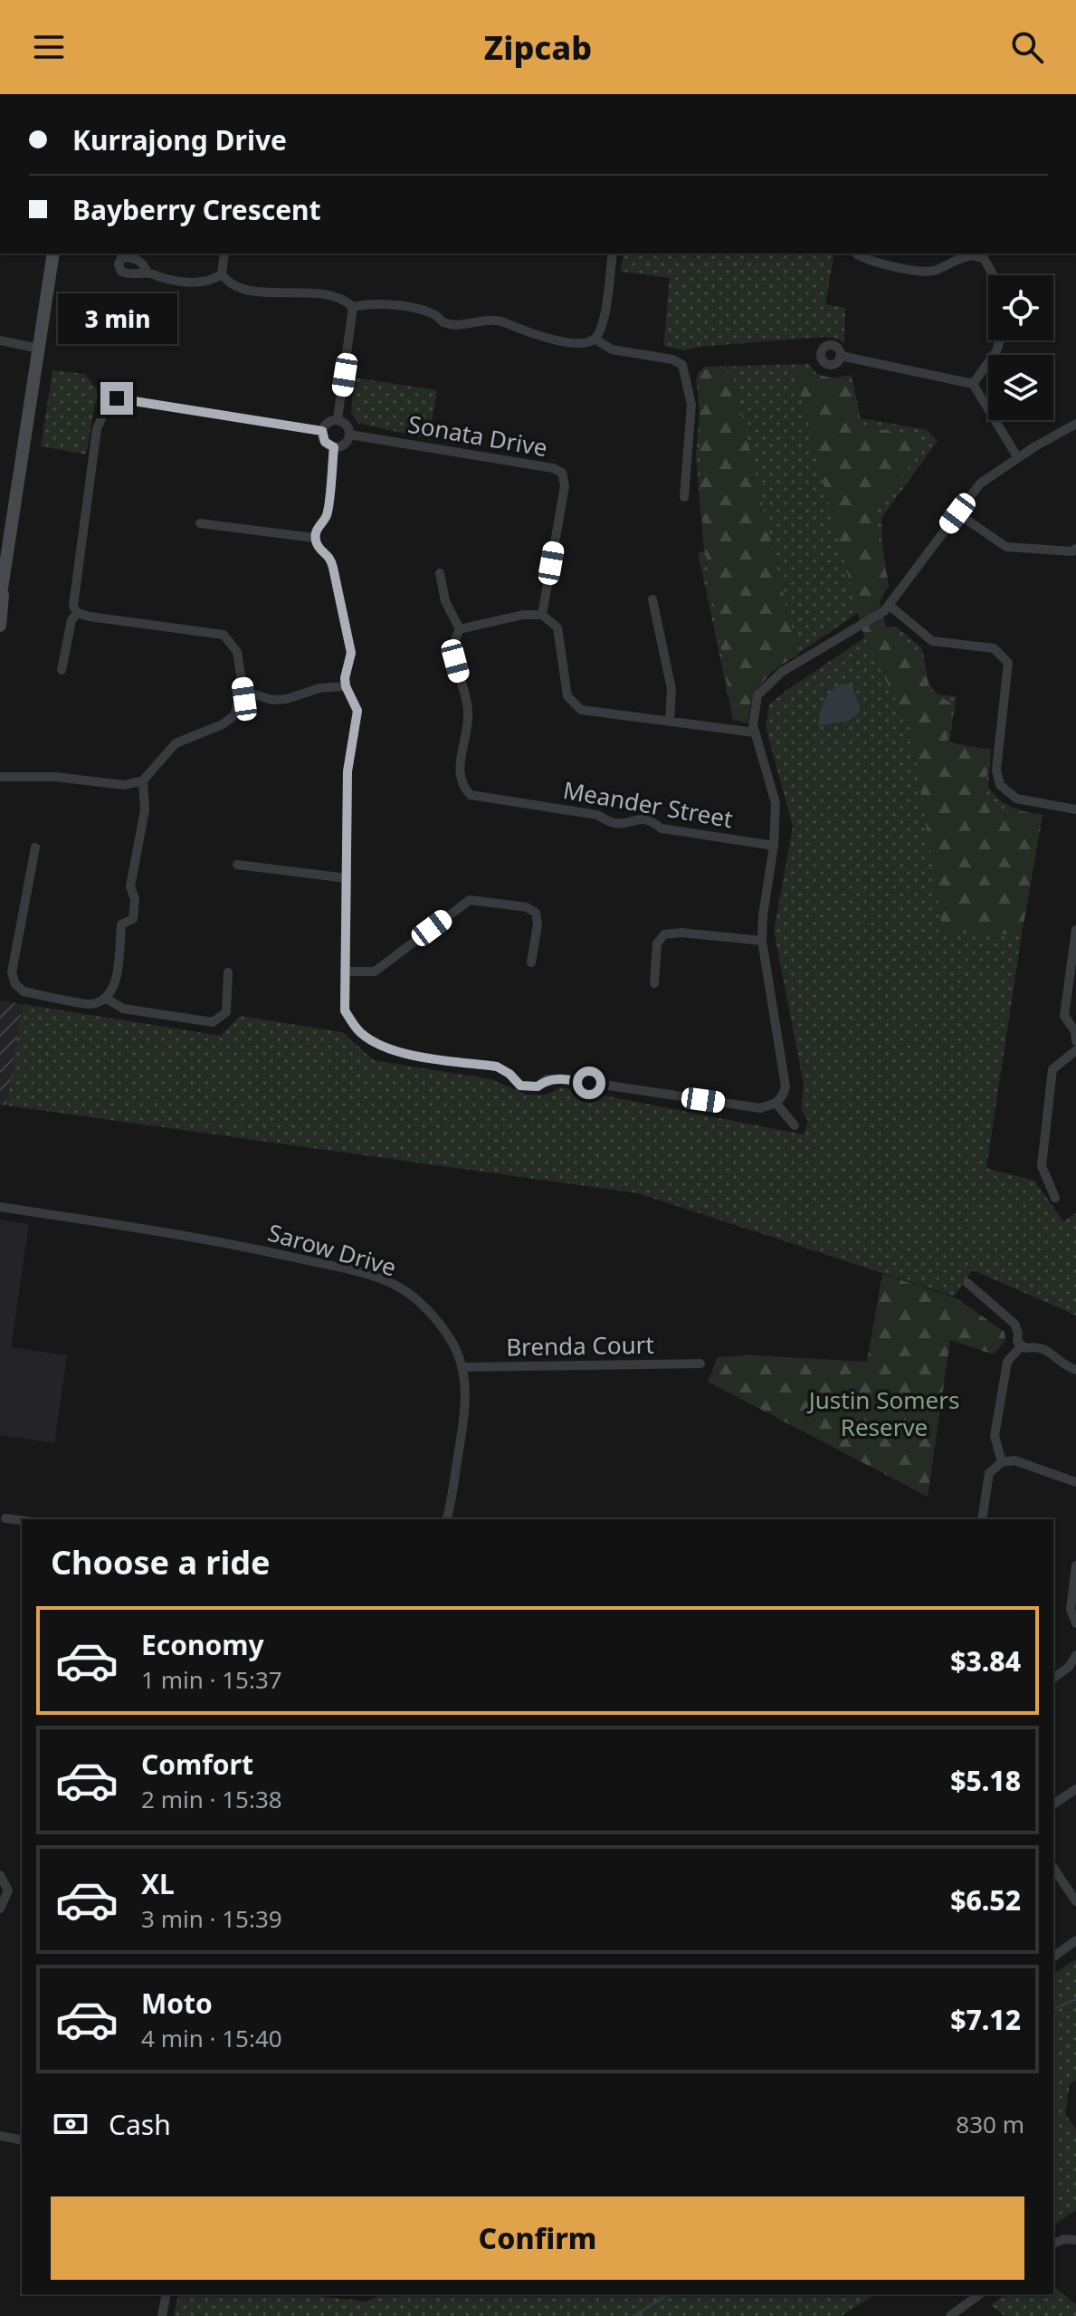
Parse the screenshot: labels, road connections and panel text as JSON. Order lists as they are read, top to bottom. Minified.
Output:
{"streets":{"street":["Sonata Drive","Meander Street","Sarow Drive","Brenda Court"]},"crossings":[["Sarow Drive","Brenda Court"]],"parks":["Justin Somers Reserve"],"page":{"header":"Zipcab","banner":["Kurrajong Drive","Bayberry Crescent"],"bubble":"3 min","heading":"Choose a ride","list":[{"name":"Economy","note":"1 min · 15:37","value":"$3.84"},{"name":"Comfort","note":"2 min · 15:38","value":"$5.18"},{"name":"XL","note":"3 min · 15:39","value":"$6.52"},{"name":"Moto","note":"4 min · 15:40","value":"$7.12"}],"pay":["Cash","830 m"],"buttons":"Confirm"}}
